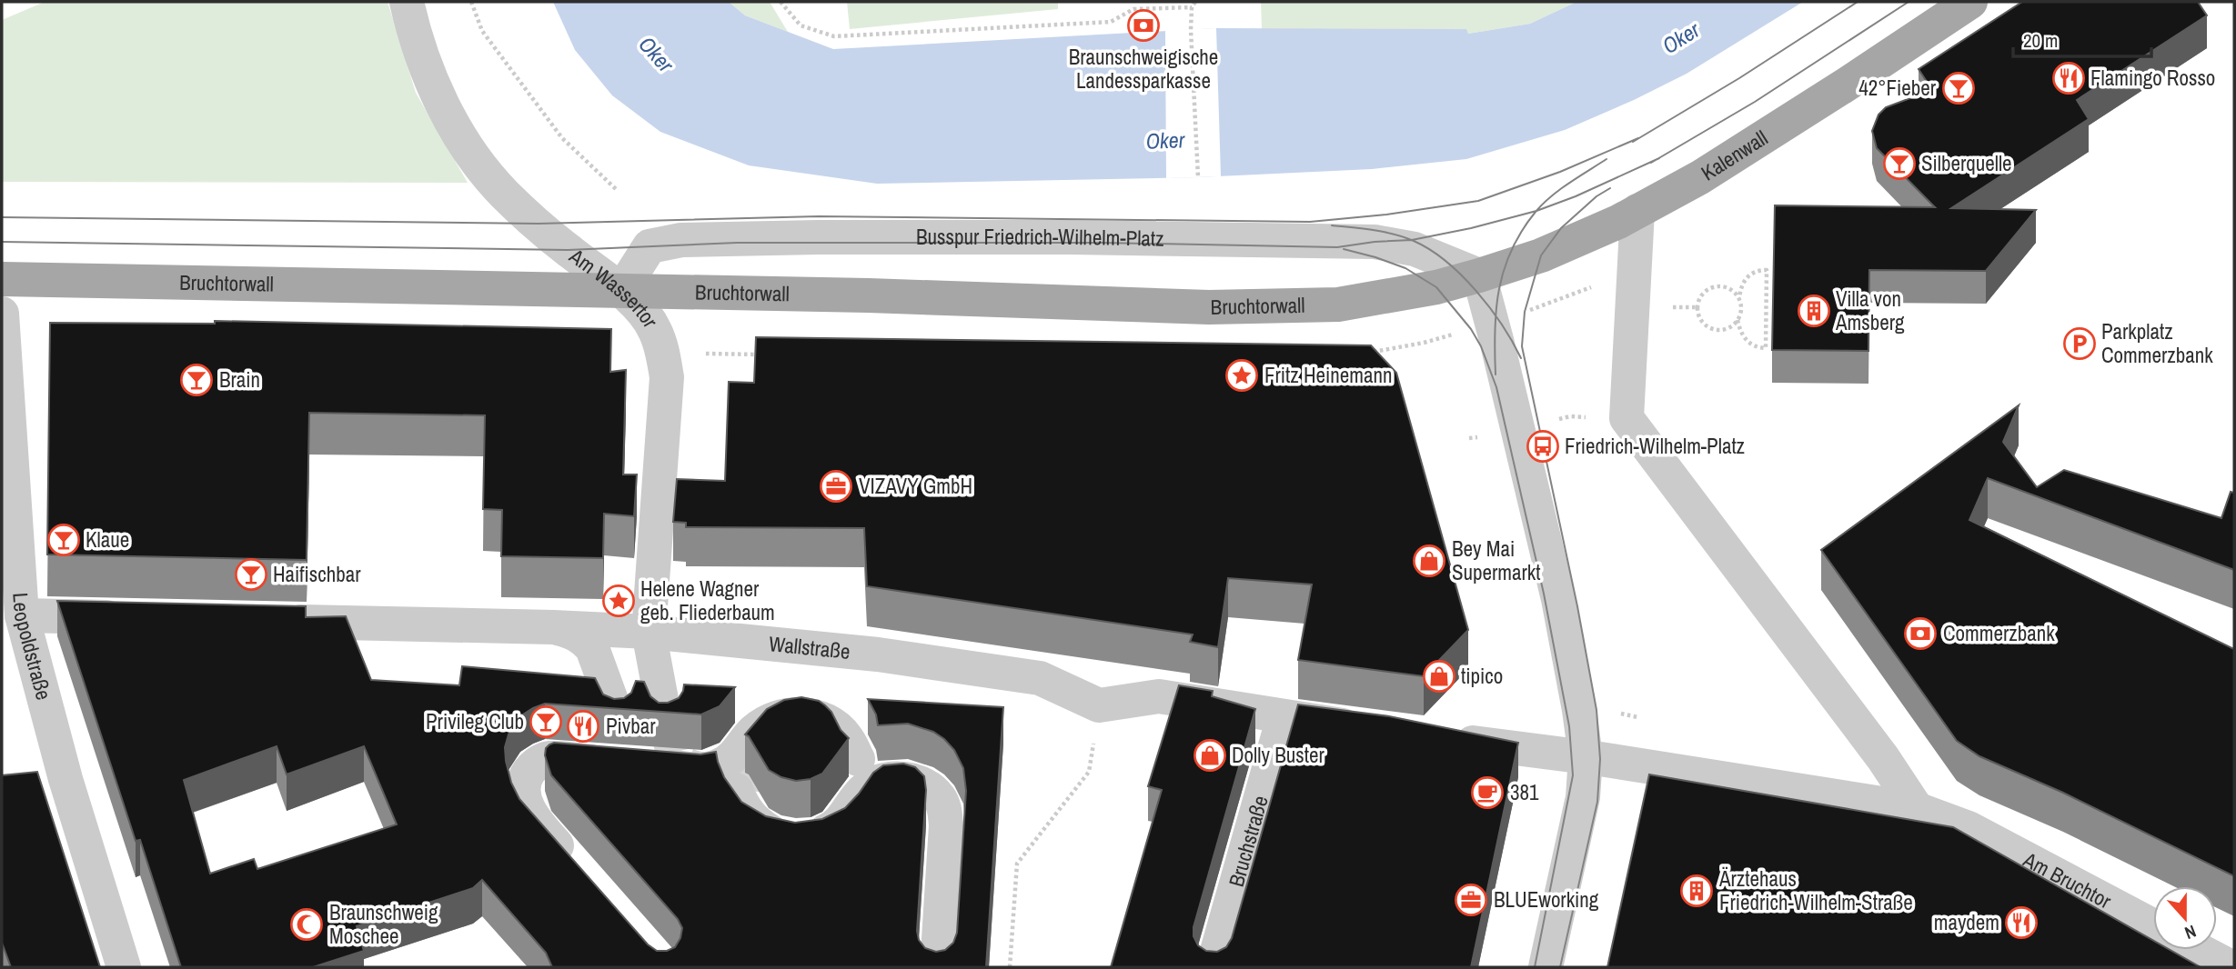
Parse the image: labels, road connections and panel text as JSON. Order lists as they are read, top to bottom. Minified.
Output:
{"streets":{"main road":["Kalenwall","Bruchtorwall"],"street":["Busspur Friedrich-Wilhelm-Platz","Am Wassertor","Leopoldstraße","Wallstraße","Bruchstraße","Am Bruchtor"]},"crossings":[["Kalenwall","Busspur Friedrich-Wilhelm-Platz"],["Kalenwall","Bruchtorwall"],["Busspur Friedrich-Wilhelm-Platz","Bruchtorwall"],["Busspur Friedrich-Wilhelm-Platz","Am Wassertor"],["Bruchtorwall","Am Wassertor"],["Am Wassertor","Wallstraße"]],"water":["Oker"],"places":{"bank":["Braunschweigische Landessparkasse","Commerzbank"],"restaurant":["Flamingo Rosso","Pivbar","maydem"],"bar":["42°Fieber","Silberquelle","Brain","Klaue","Haifischbar","Privileg Club"],"building":["Villa von Amsberg","Ärztehaus Friedrich-Wilhelm-Straße"],"parking":["Parkplatz Commerzbank"],"place":["Fritz Heinemann","Helene Wagner geb. Fliederbaum"],"bus stop":["Friedrich-Wilhelm-Platz"],"office":["VIZAVY GmbH","BLUEworking"],"shop":["Bey Mai Supermarkt","tipico","Dolly Buster"],"cafe":["381"],"mosque":["Braunschweig Moschee"]},"scale_bar":"20 m","north":"bottom"}
